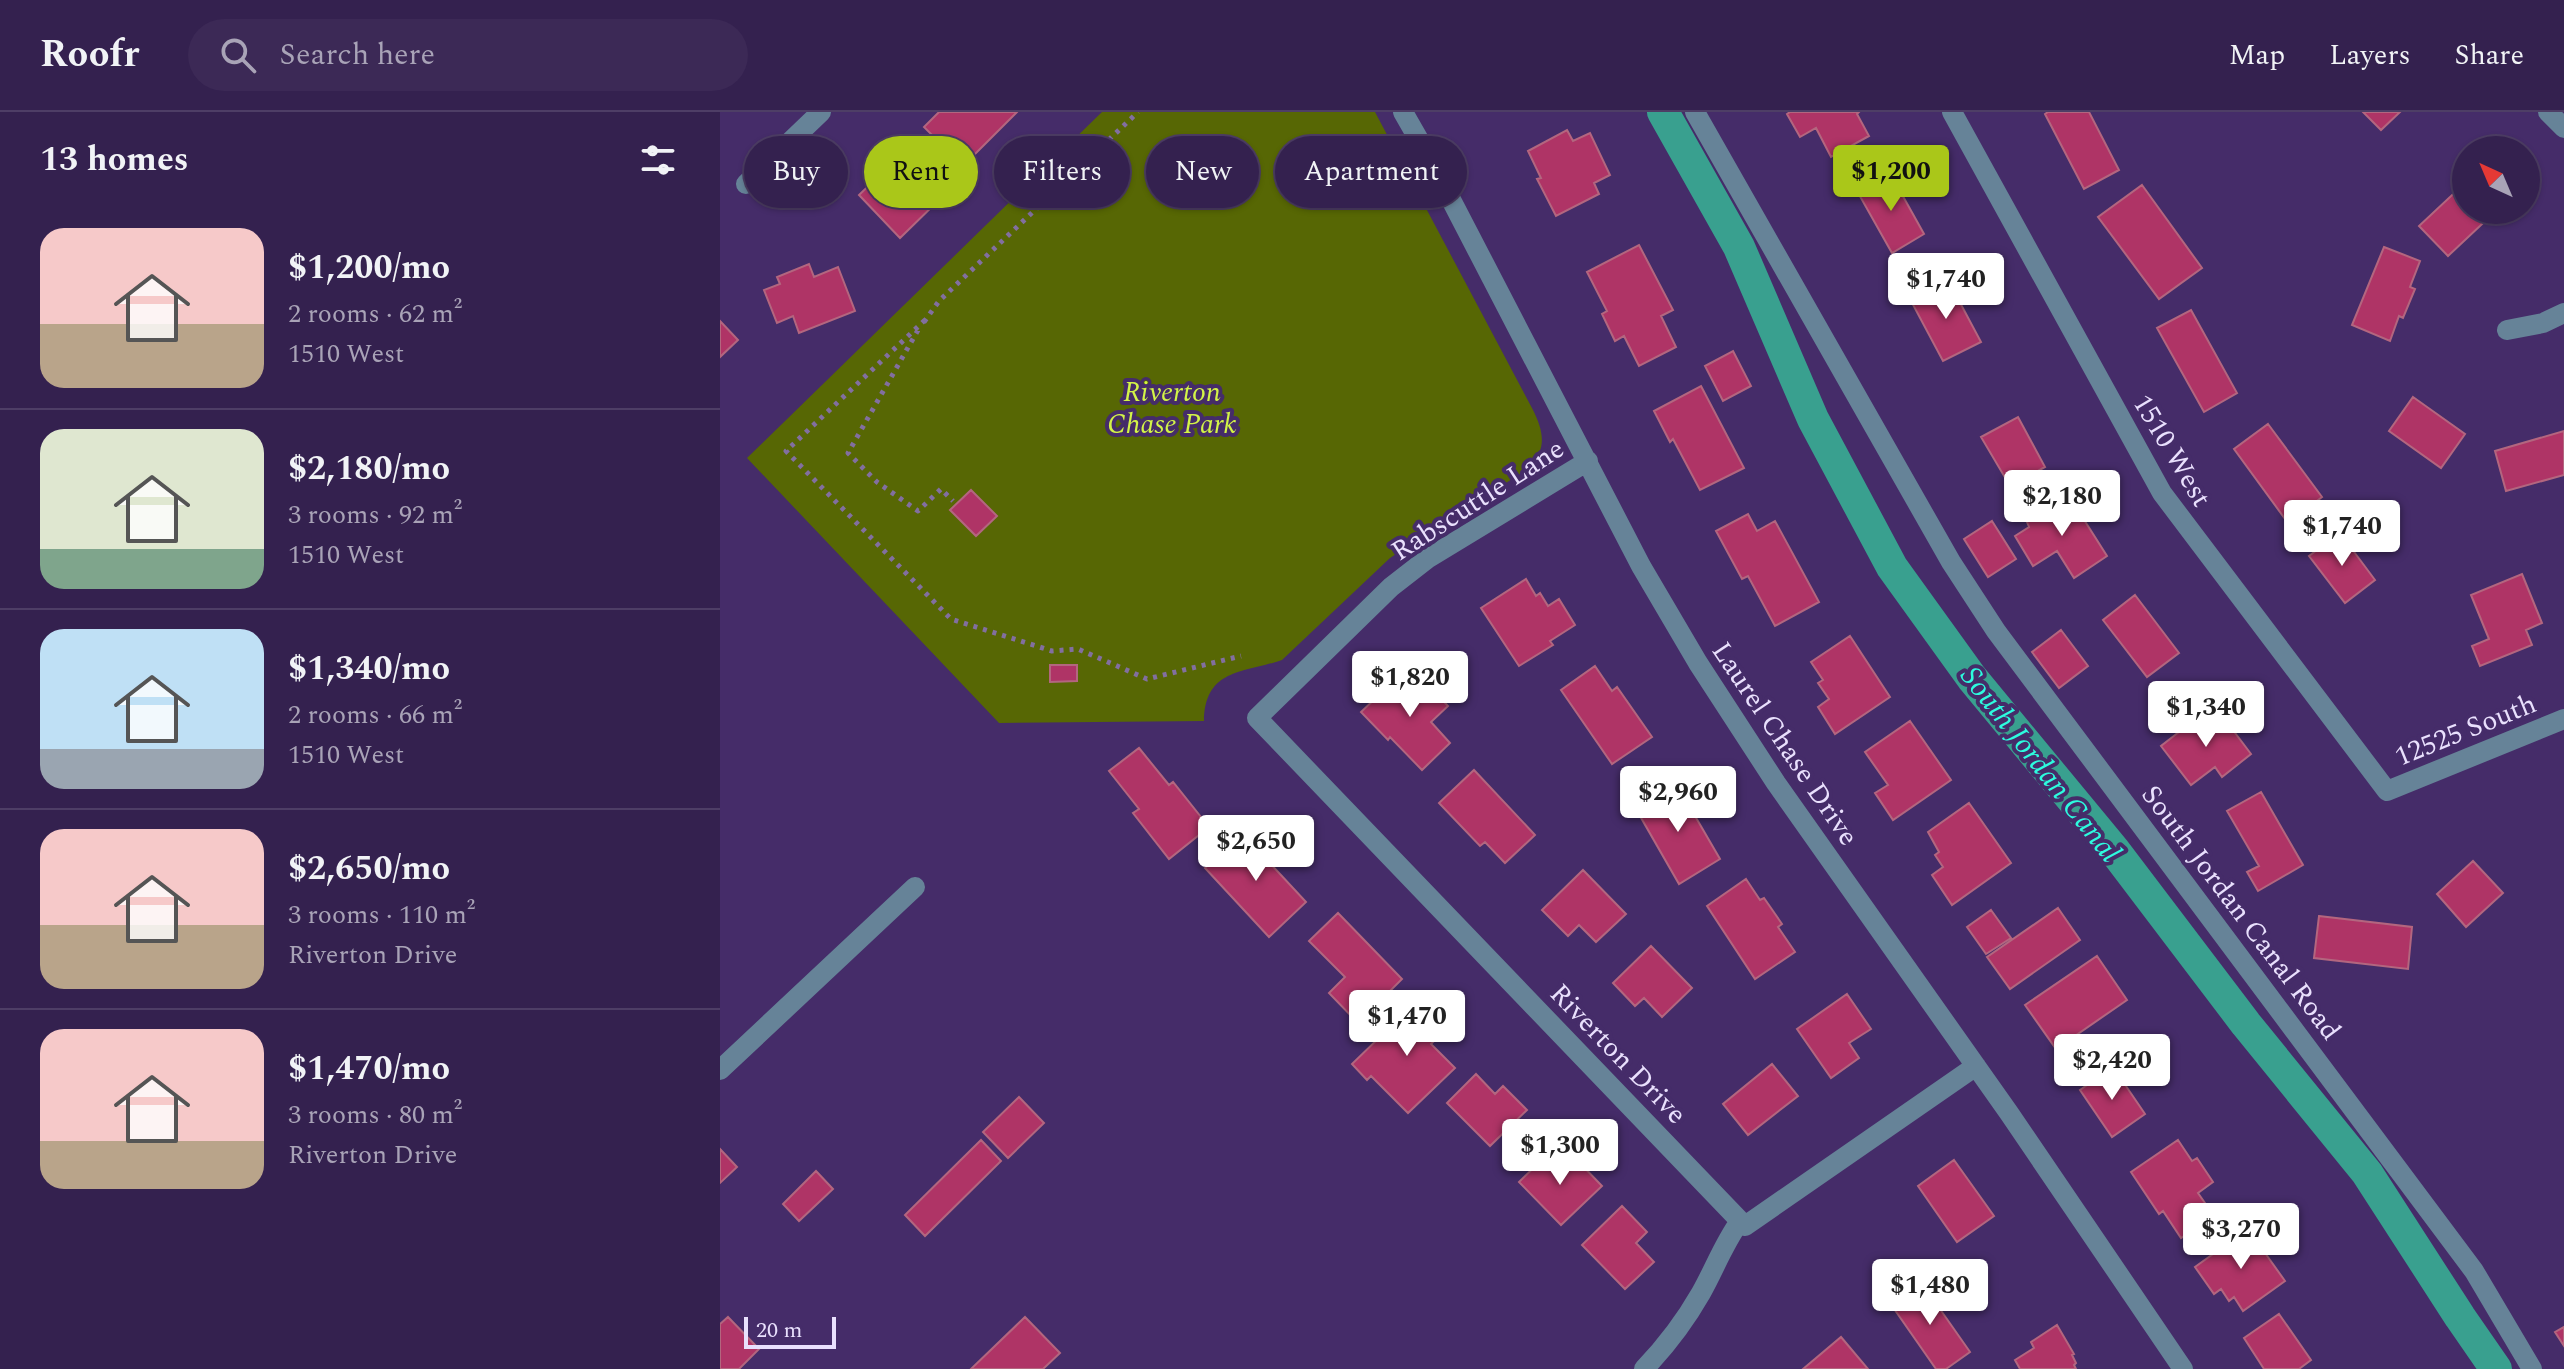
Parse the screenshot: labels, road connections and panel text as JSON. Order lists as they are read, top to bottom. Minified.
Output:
{"streets":{"street":["1510 West","Rabscuttle Lane","12525 South","Laurel Chase Drive","South Jordan Canal Road","Riverton Drive"]},"crossings":[["1510 West","12525 South"],["Rabscuttle Lane","Laurel Chase Drive"],["Rabscuttle Lane","Riverton Drive"]],"water":["South Jordan Canal"],"parks":["Riverton Chase Park"],"scale_bar":"20 m","north":"top left","page":{"header":"Roofr","search":"Search here","nav":["Map","Layers","Share"],"heading":"13 homes","chip":["Buy","Rent","Filters","New","Apartment"],"price":["$1,200","$1,740","$2,180","$1,740","$1,820","$1,340","$2,960","$2,650","$1,470","$2,420","$1,300","$3,270","$1,480"],"list":[{"name":"$1,200/mo","note":"2 rooms · 62 m² · 1510 West"},{"name":"$2,180/mo","note":"3 rooms · 92 m² · 1510 West"},{"name":"$1,340/mo","note":"2 rooms · 66 m² · 1510 West"},{"name":"$2,650/mo","note":"3 rooms · 110 m² · Riverton Drive"},{"name":"$1,470/mo","note":"3 rooms · 80 m² · Riverton Drive"}],"scale":"20 m"}}
